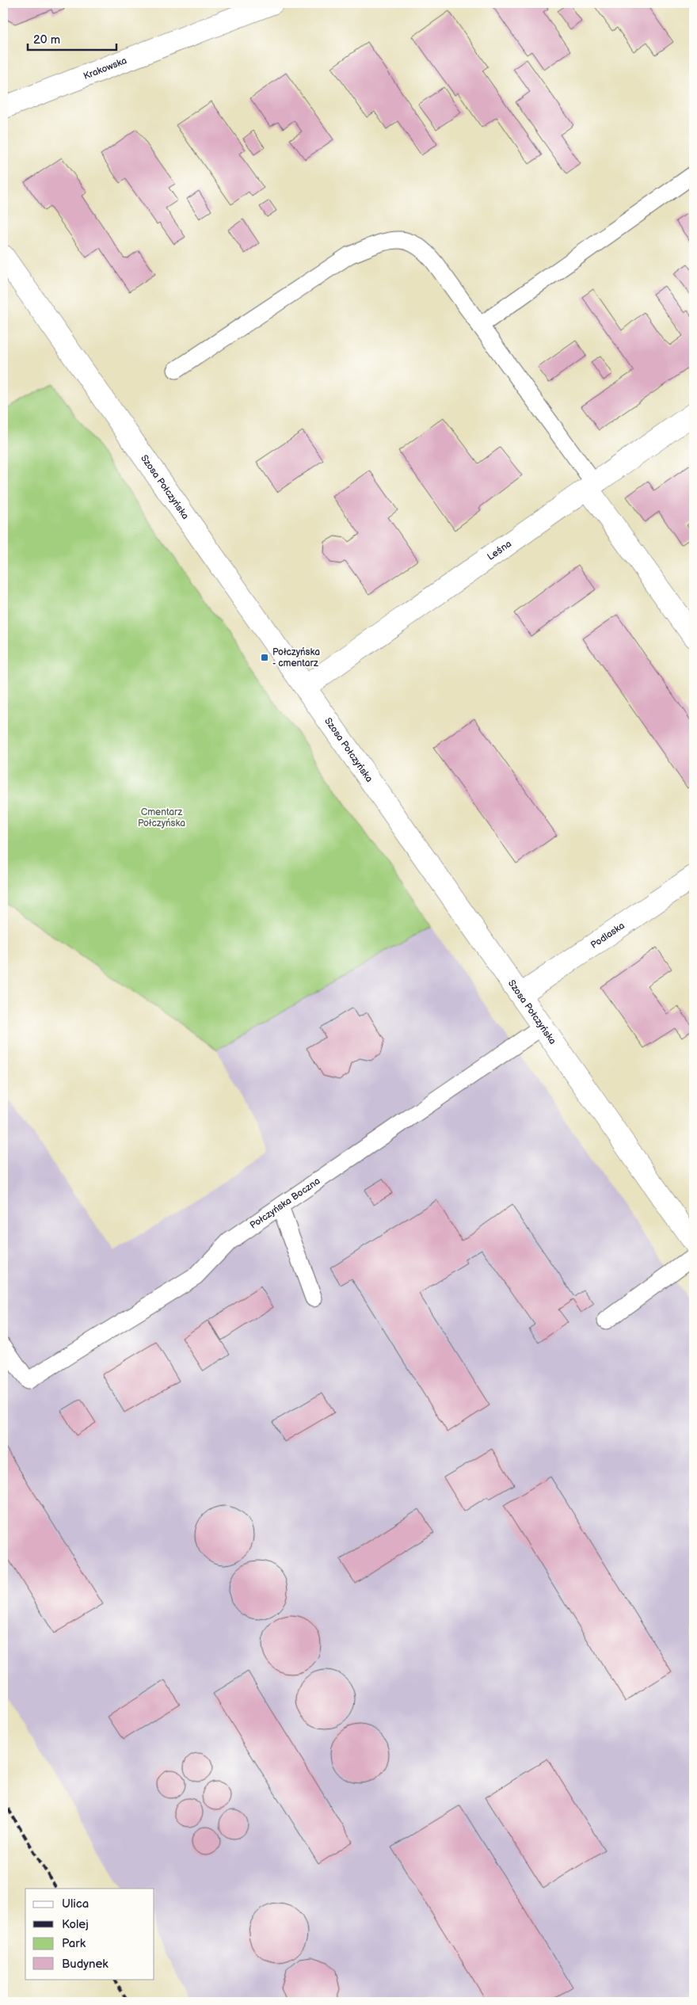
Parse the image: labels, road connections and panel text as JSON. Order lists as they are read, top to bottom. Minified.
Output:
{"streets":{"main road":["Krakowska","Szosa Połczyńska","Leśna","Podlaska"],"lane":["Połczyńska Boczna"]},"crossings":[["Szosa Połczyńska","Leśna"],["Szosa Połczyńska","Podlaska"],["Szosa Połczyńska","Połczyńska Boczna"]],"parks":["Cmentarz Połczyńska"],"places":{"transit":["Połczyńska - cmentarz"]},"legend":["Ulica","Kolej","Park","Budynek"],"scale_bar":"20 m"}
